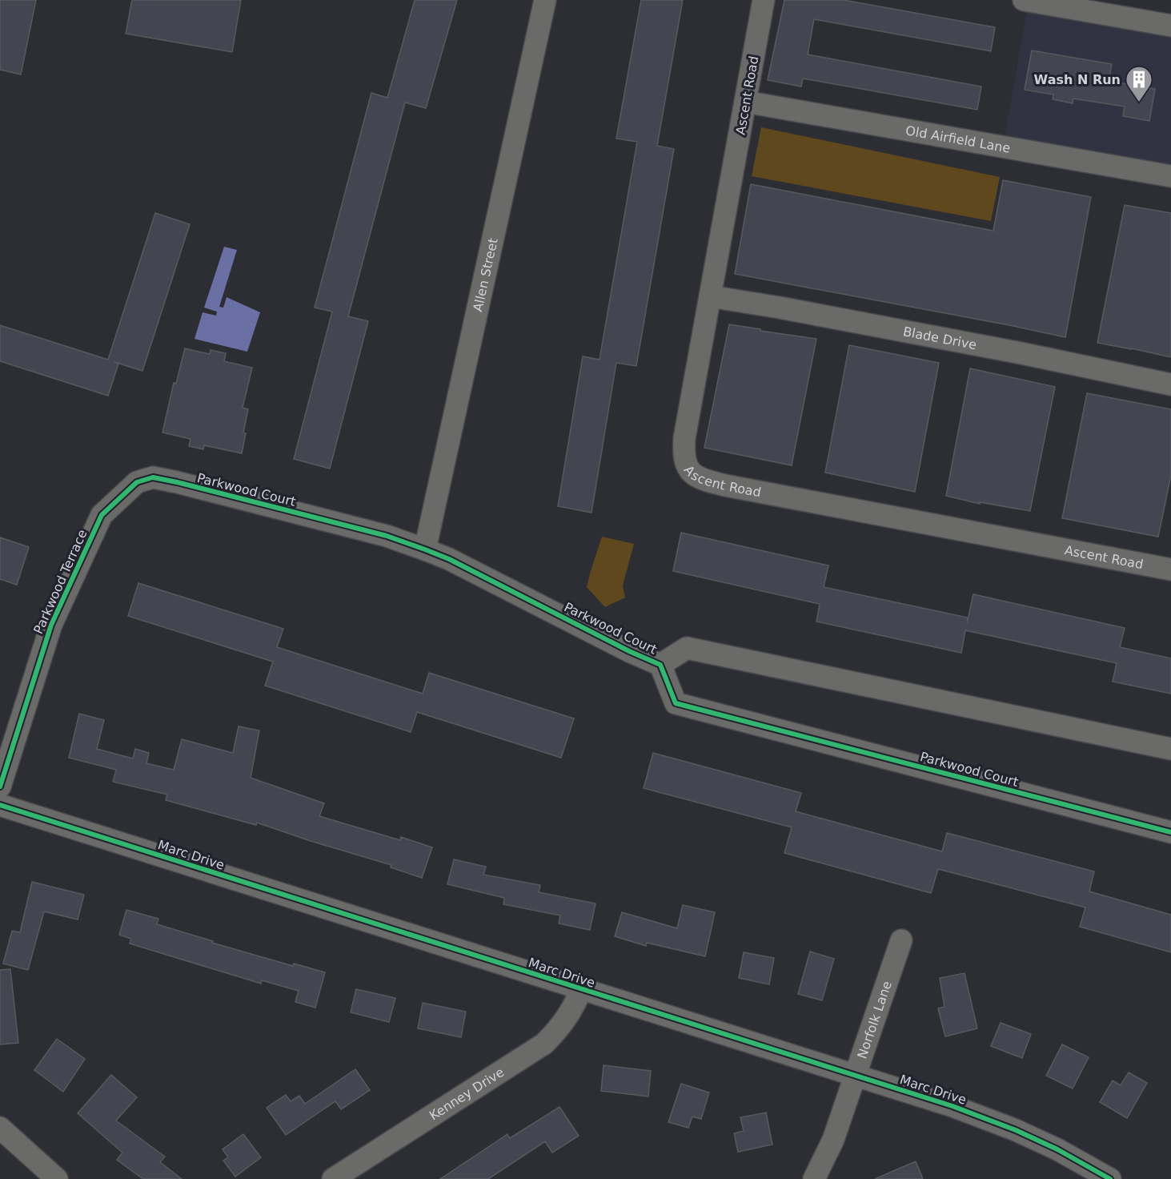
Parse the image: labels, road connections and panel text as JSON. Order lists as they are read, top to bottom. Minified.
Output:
{"streets":{"street":["Ascent Road","Old Airfield Lane","Allen Street","Blade Drive","Parkwood Court","Parkwood Terrace","Marc Drive","Norfolk Lane","Kenney Drive"]},"crossings":[["Ascent Road","Old Airfield Lane"],["Ascent Road","Blade Drive"],["Allen Street","Parkwood Court"],["Parkwood Court","Parkwood Terrace"],["Marc Drive","Norfolk Lane"],["Marc Drive","Kenney Drive"]],"places":{"building":["Wash N Run"]}}
